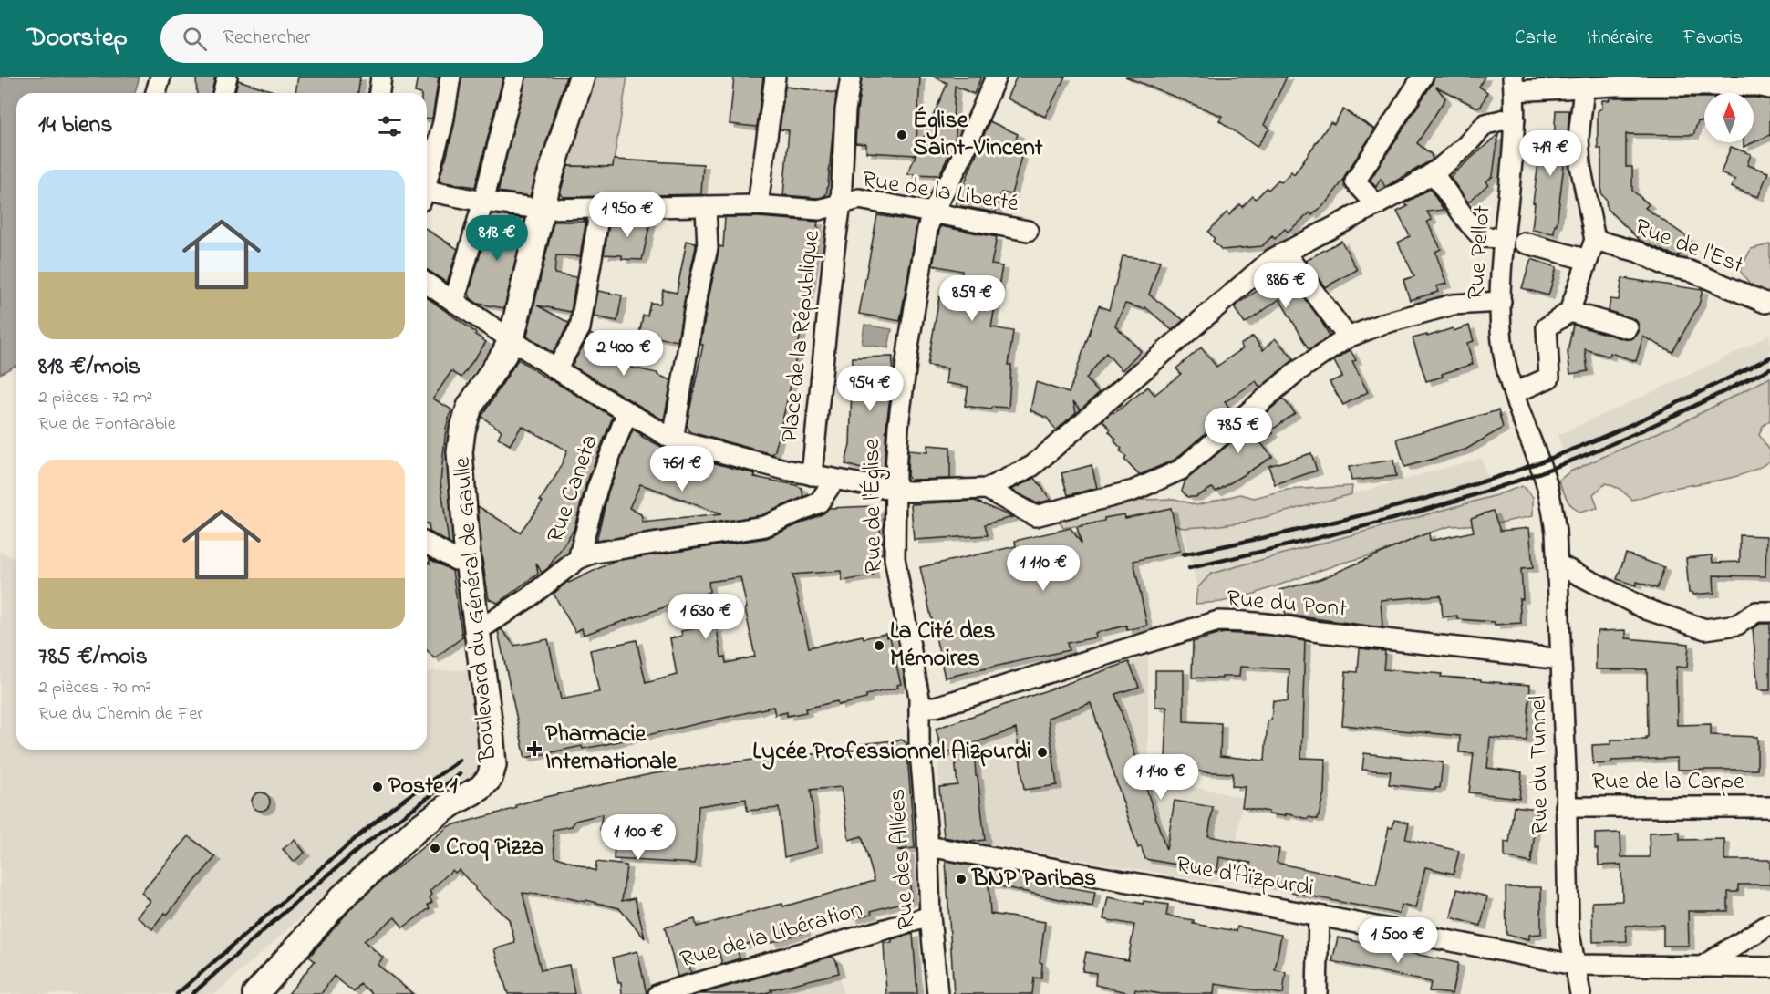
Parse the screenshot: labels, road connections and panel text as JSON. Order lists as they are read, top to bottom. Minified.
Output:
{"streets":{"main road":["Boulevard du Général de Gaulle"],"street":["Rue de la Liberté","Rue de l'Est","Rue Pellot","Place de la République","Rue Caneta","Rue de l'Église","Rue du Pont","Rue du Tunnel","Rue de la Carpe","Rue des Allées","Rue d'Aïzpurdi","Rue de la Libération"]},"crossings":[["Rue de la Liberté","Place de la République"],["Rue de la Liberté","Rue de l'Église"],["Rue de la Liberté","Boulevard du Général de Gaulle"],["Rue Pellot","Rue du Tunnel"],["Rue Caneta","Boulevard du Général de Gaulle"],["Rue de l'Église","Rue du Pont"],["Rue de l'Église","Rue des Allées"],["Rue du Pont","Rue du Tunnel"],["Rue du Pont","Rue des Allées"],["Rue du Tunnel","Rue de la Carpe"],["Rue du Tunnel","Rue d'Aïzpurdi"],["Rue des Allées","Rue d'Aïzpurdi"],["Rue des Allées","Rue de la Libération"]],"places":{"other":["Église Saint-Vincent","La Cité des Mémoires","Lycée Professionnel Aizpurdi","Poste 1","Croq Pizza","BNP Paribas"],"health":["Pharmacie Internationale"]},"north":"top","page":{"header":"Doorstep","search":"Rechercher","nav":["Carte","Itinéraire","Favoris"],"heading":"14 biens","price":["719 €","1 950 €","818 €","886 €","859 €","2 400 €","954 €","785 €","761 €","1 110 €","1 630 €","1 140 €","1 100 €","1 500 €"],"list":[{"name":"818 €/mois","note":"2 pièces · 72 m² · Rue de Fontarabie"},{"name":"785 €/mois","note":"2 pièces · 70 m² · Rue du Chemin de Fer"}]}}
